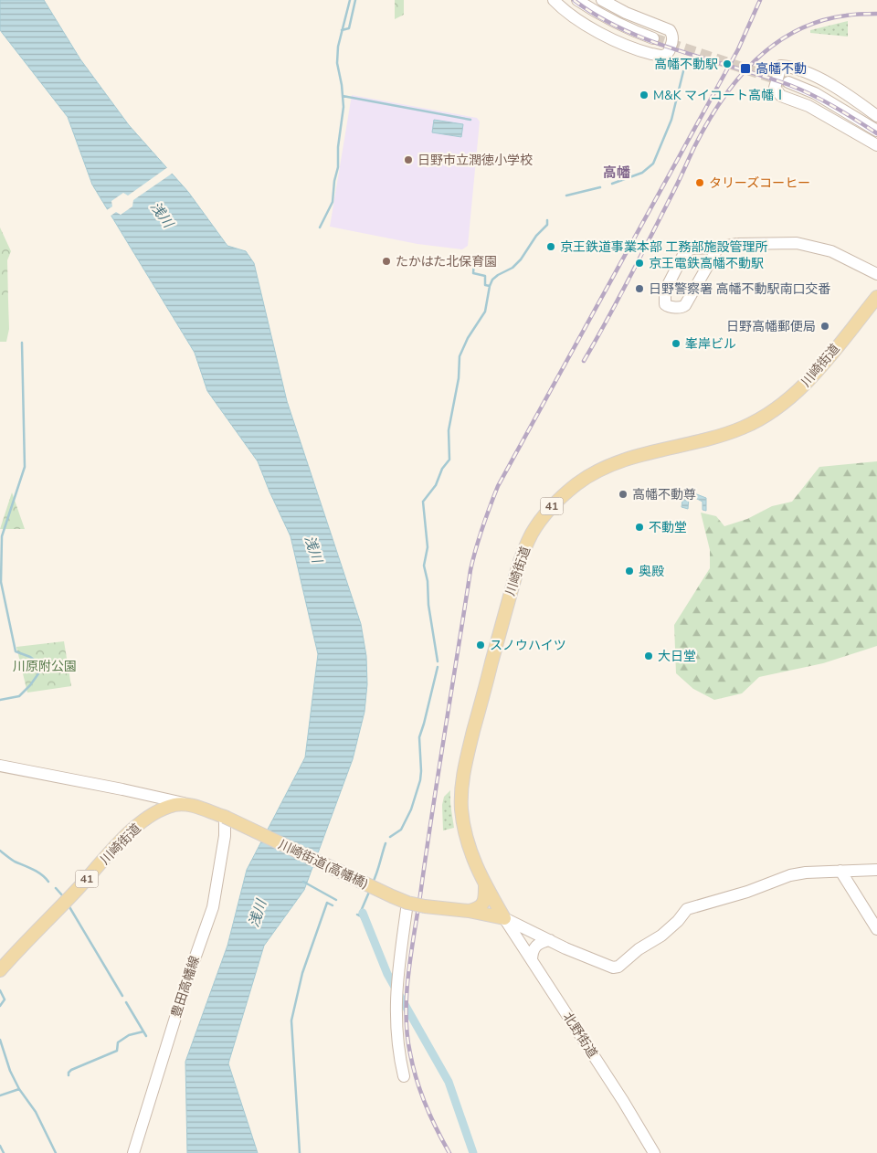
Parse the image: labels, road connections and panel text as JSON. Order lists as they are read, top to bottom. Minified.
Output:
{"streets":{"main road":["川崎街道","41","川崎街道(高幡橋)","豊田高幡線","北野街道"]},"crossings":[["川崎街道","北野街道"],["川崎街道(高幡橋)","豊田高幡線"]],"districts":["高幡"],"water":["浅川"],"parks":["川原附公園"],"places":{"other":["高幡不動駅","M&K マイコート高幡Ⅰ","日野市立潤徳小学校","タリーズコーヒー","京王鉄道事業本部 工務部施設管理所","たかはた北保育園","京王電鉄高幡不動駅","日野警察署 高幡不動駅南口交番","日野高幡郵便局","峯岸ビル","高幡不動尊","不動堂","奥殿","スノウハイツ","大日堂"],"transit":["高幡不動"]}}
